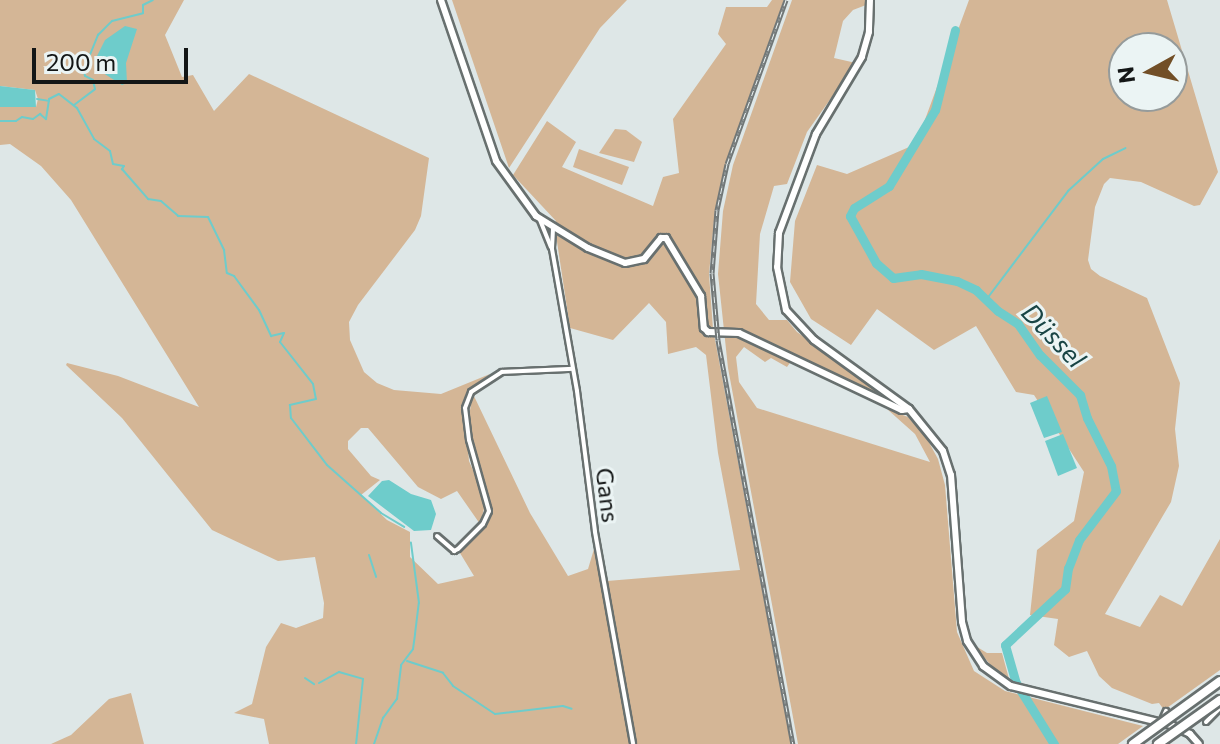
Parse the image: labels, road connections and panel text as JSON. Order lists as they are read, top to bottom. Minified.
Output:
{"streets":{"street":["Gans"]},"water":["Düssel"],"scale_bar":"200 m","north":"left"}
